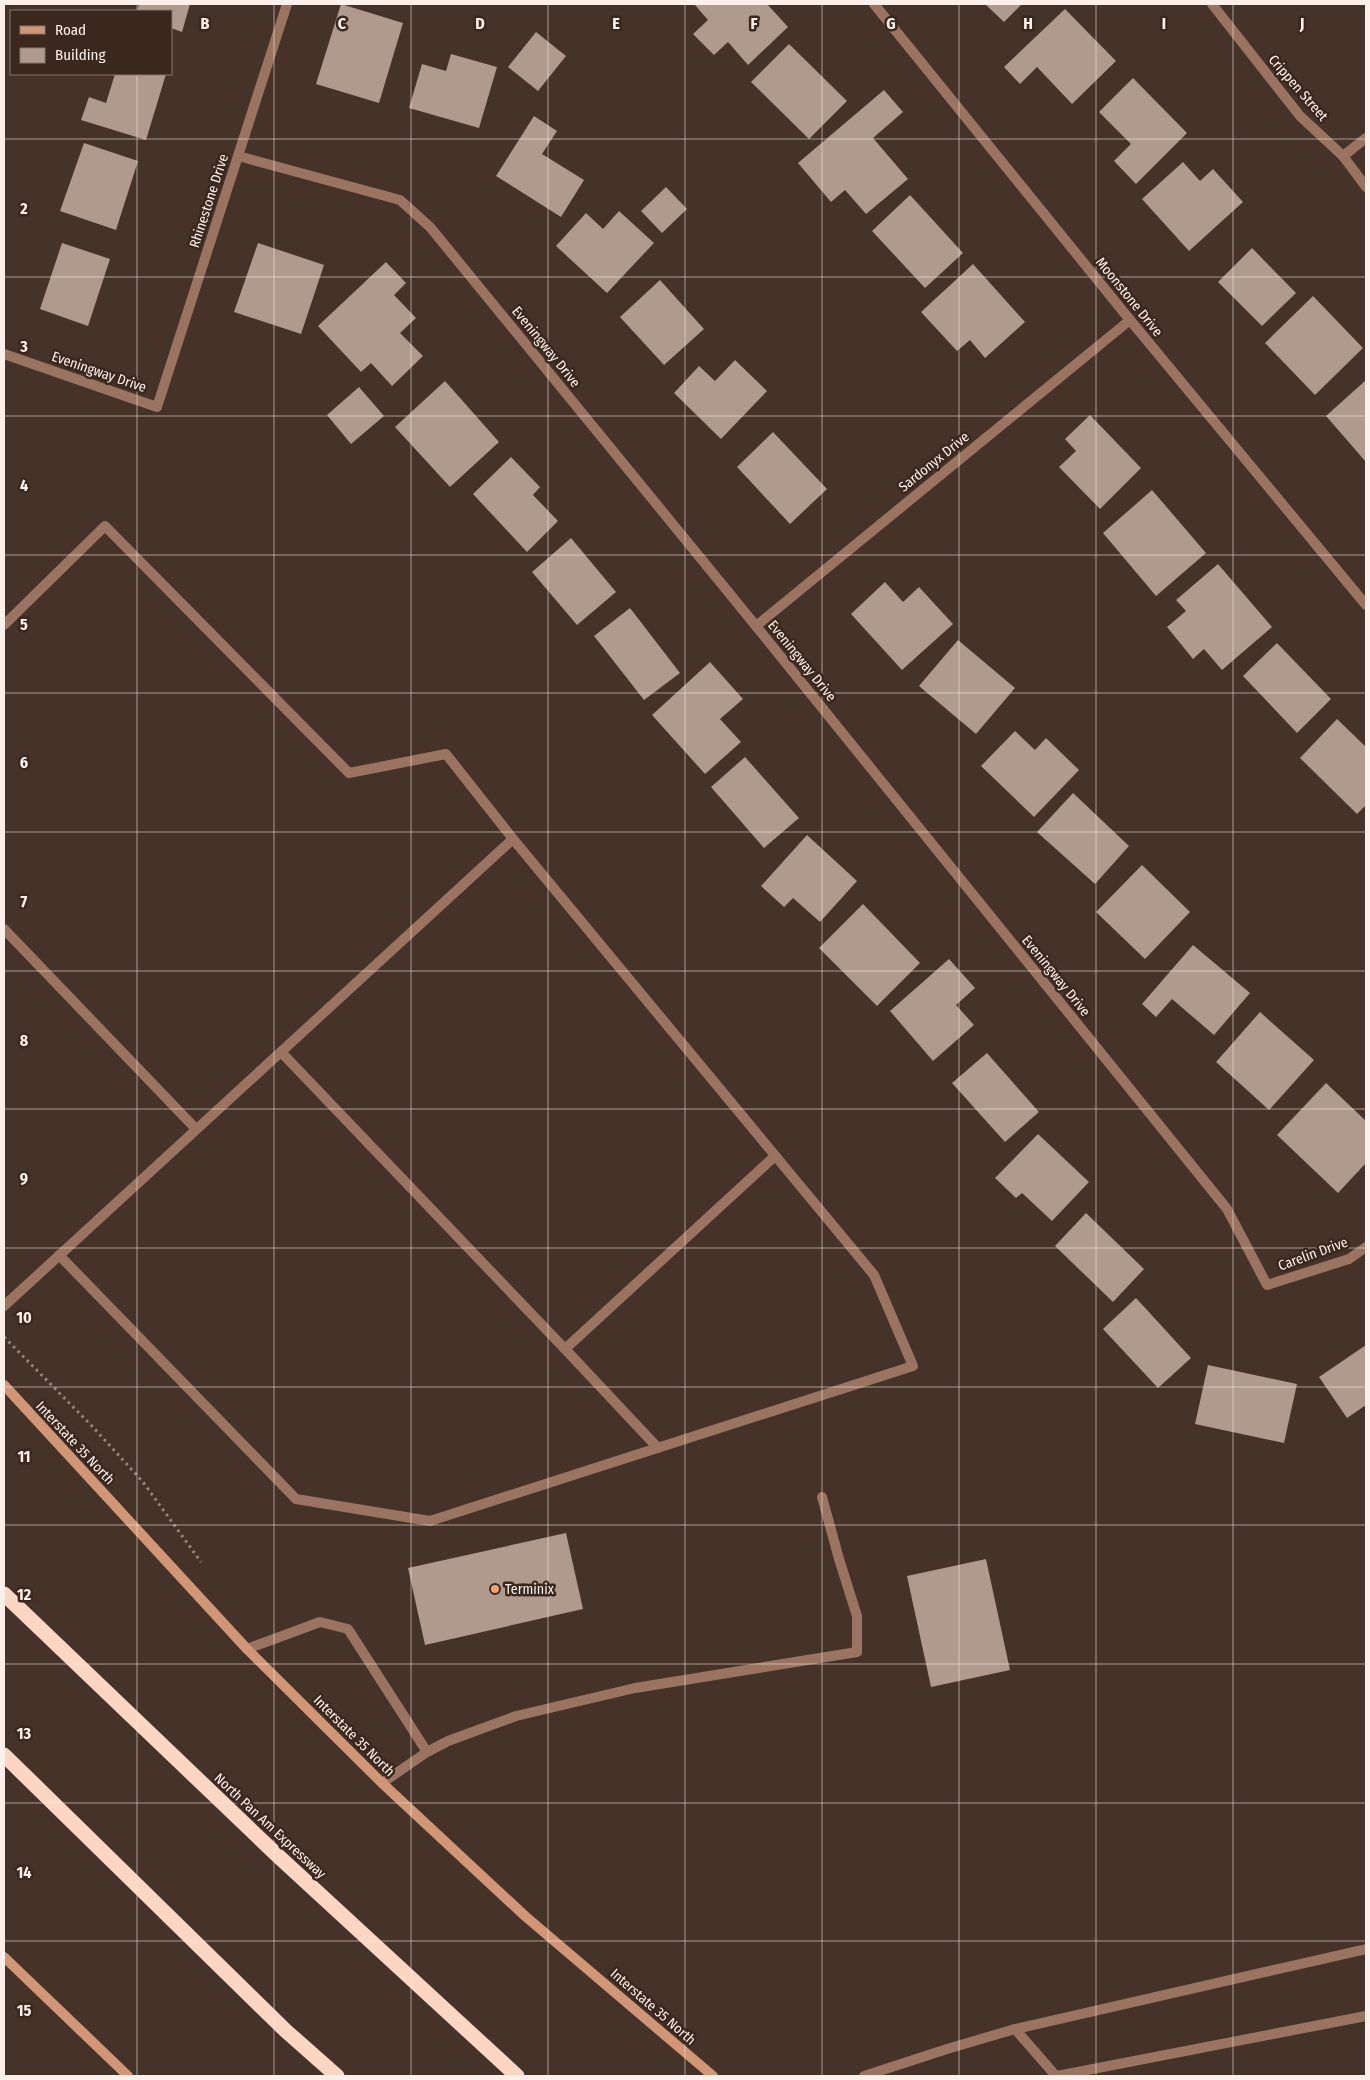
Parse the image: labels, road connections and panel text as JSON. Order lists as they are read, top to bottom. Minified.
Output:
{"streets":{"highway":["North Pan Am Expressway"],"main road":["Interstate 35 North"],"street":["Crippen Street","Rhinestone Drive","Moonstone Drive","Eveningway Drive","Sardonyx Drive","Carelin Drive"]},"crossings":[["Rhinestone Drive","Eveningway Drive"],["Moonstone Drive","Sardonyx Drive"],["Eveningway Drive","Sardonyx Drive"],["Eveningway Drive","Carelin Drive"]],"places":["Terminix"],"legend":["Road","Building"],"grid":{"columns":["B","C","D","E","F","G","H","I","J"],"rows":["2","3","4","5","6","7","8","9","10","11","12","13","14","15"]}}
